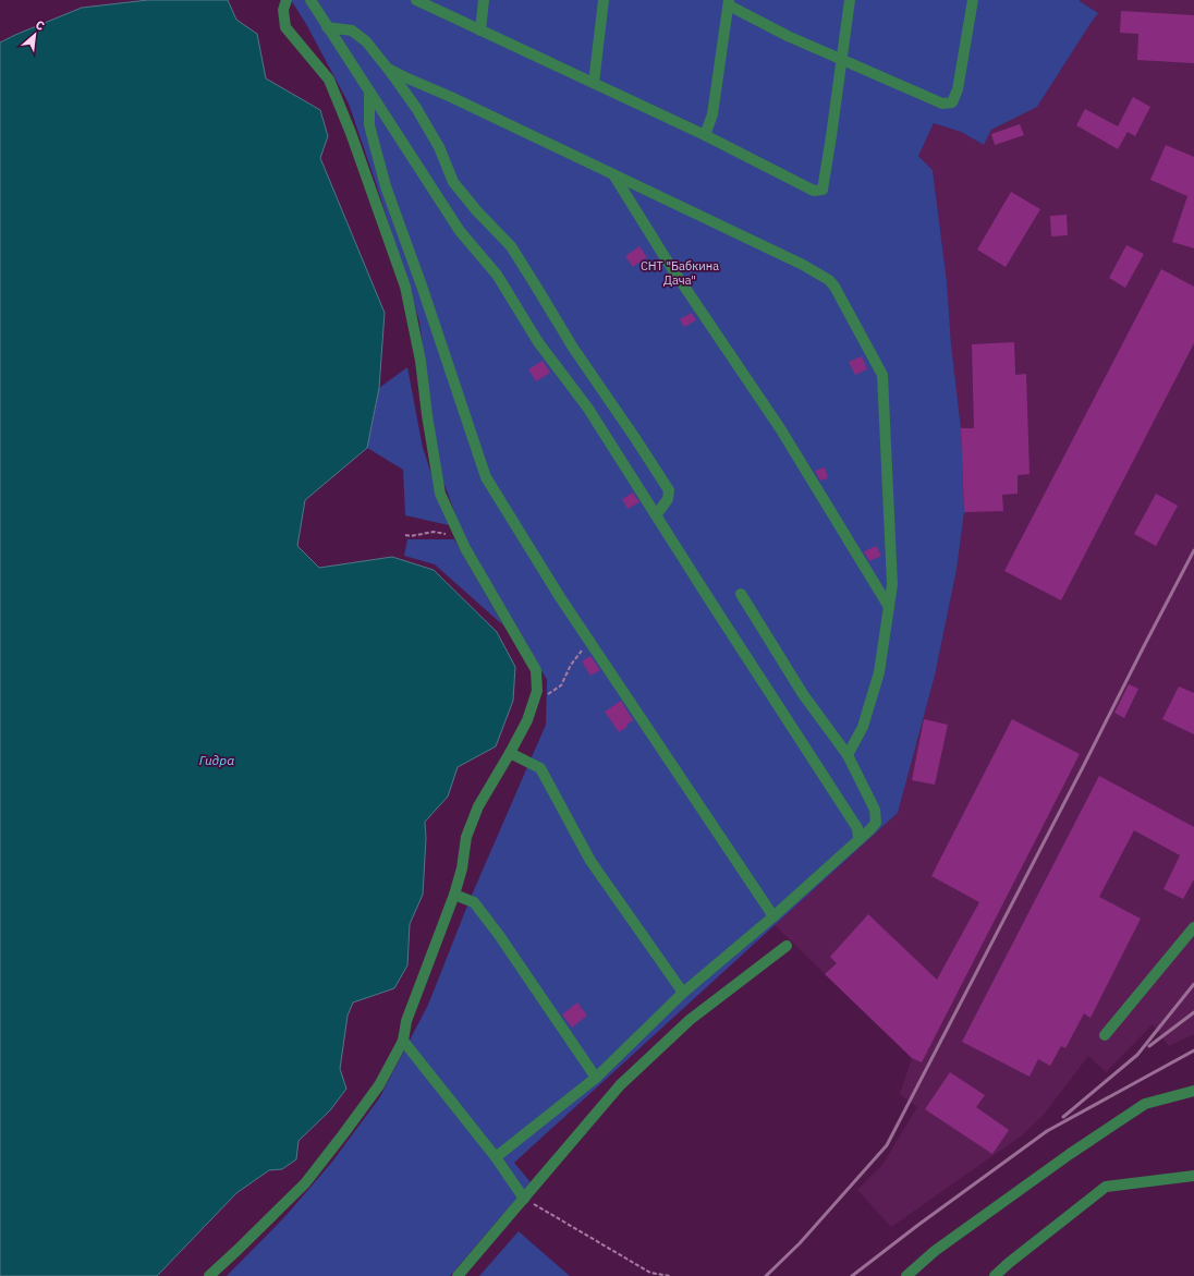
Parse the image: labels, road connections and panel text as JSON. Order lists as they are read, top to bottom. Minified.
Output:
{"water":["Гидра"],"parks":["СНТ \"Бабкина Дача\""],"north":"top right"}
